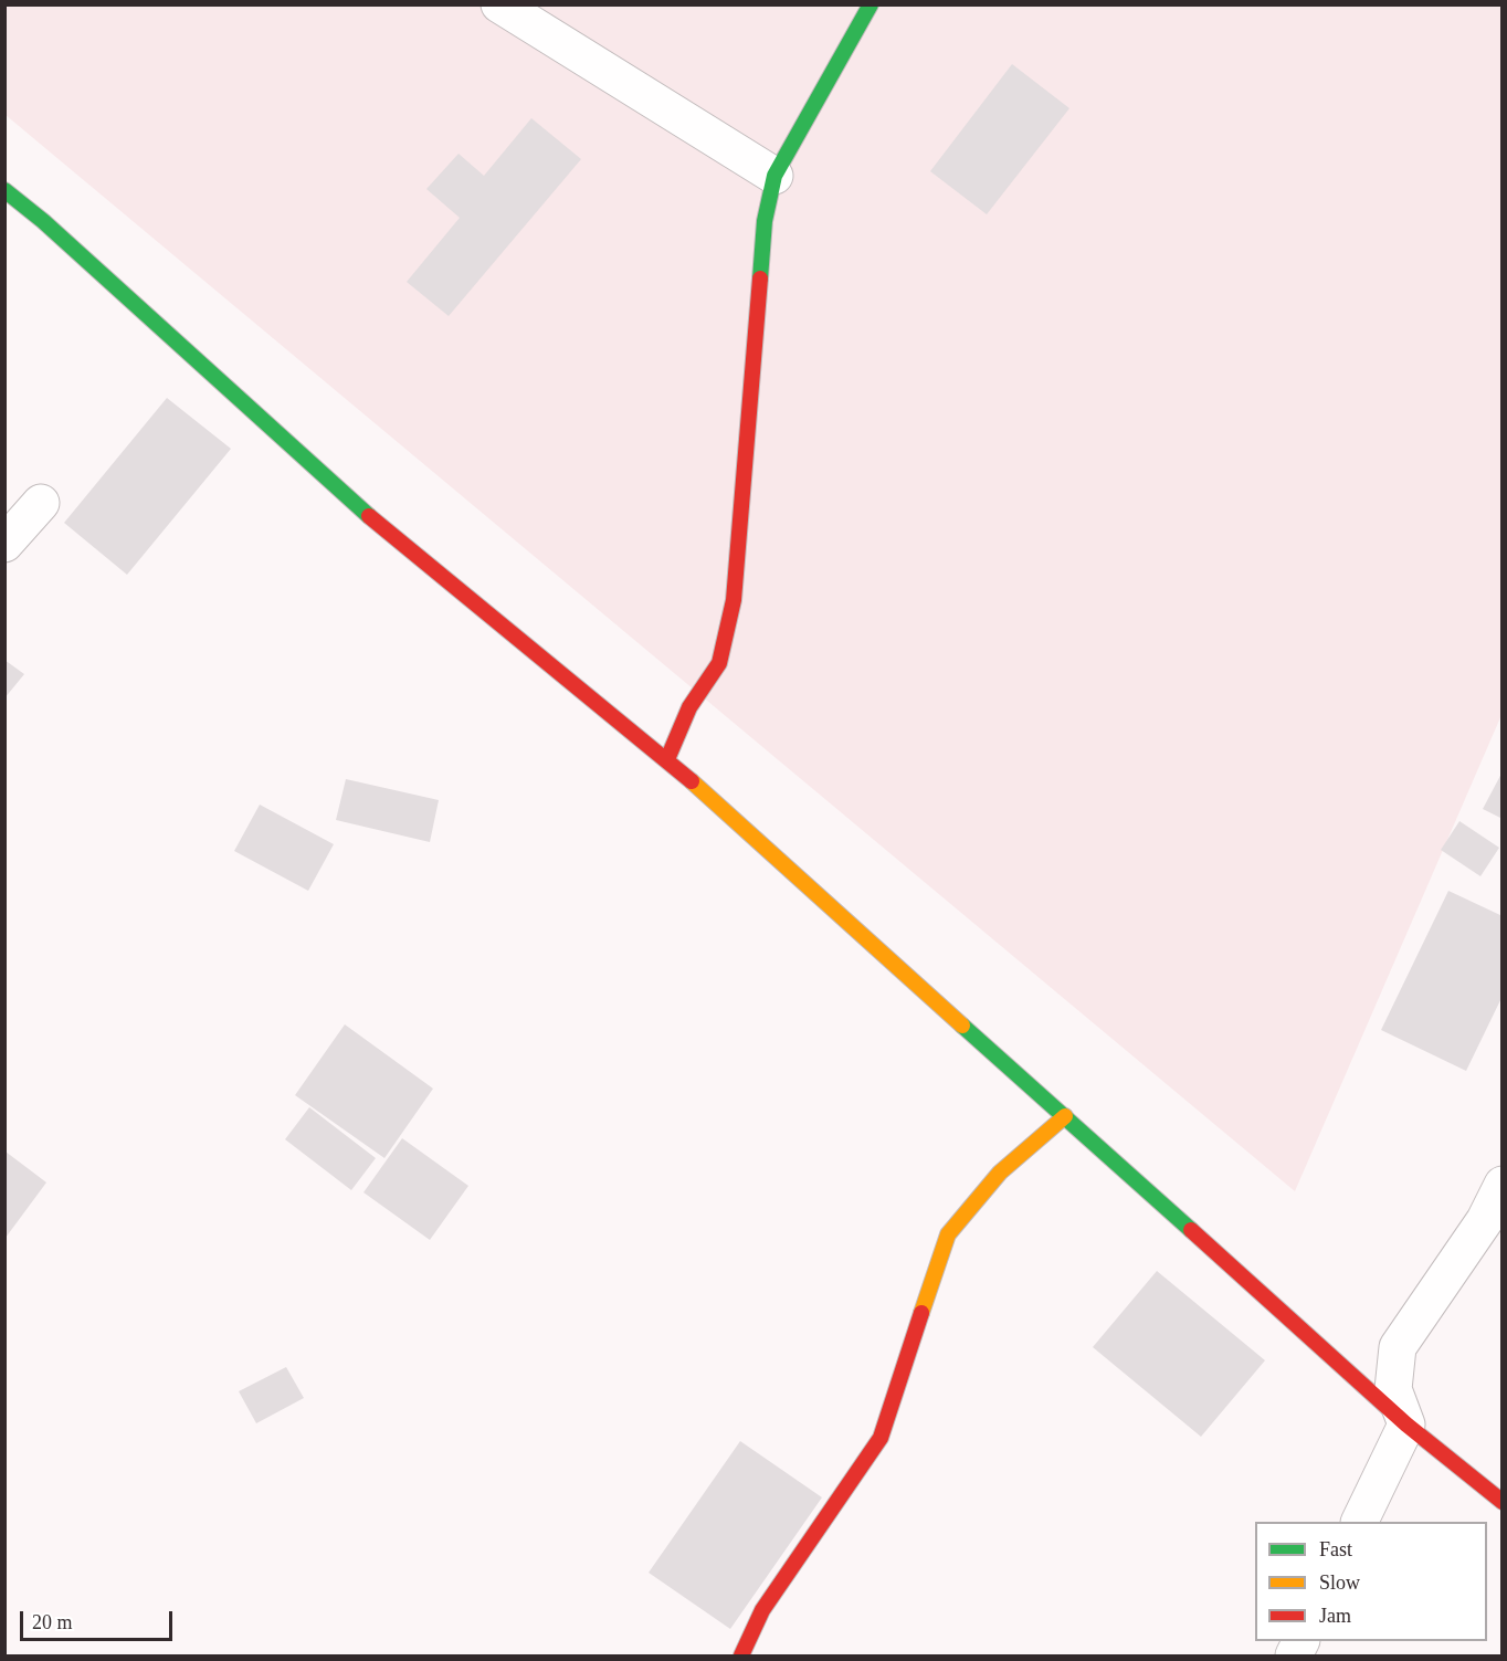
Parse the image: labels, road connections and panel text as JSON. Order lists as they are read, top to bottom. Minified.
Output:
{"legend":["Fast","Slow","Jam"],"scale_bar":"20 m"}
